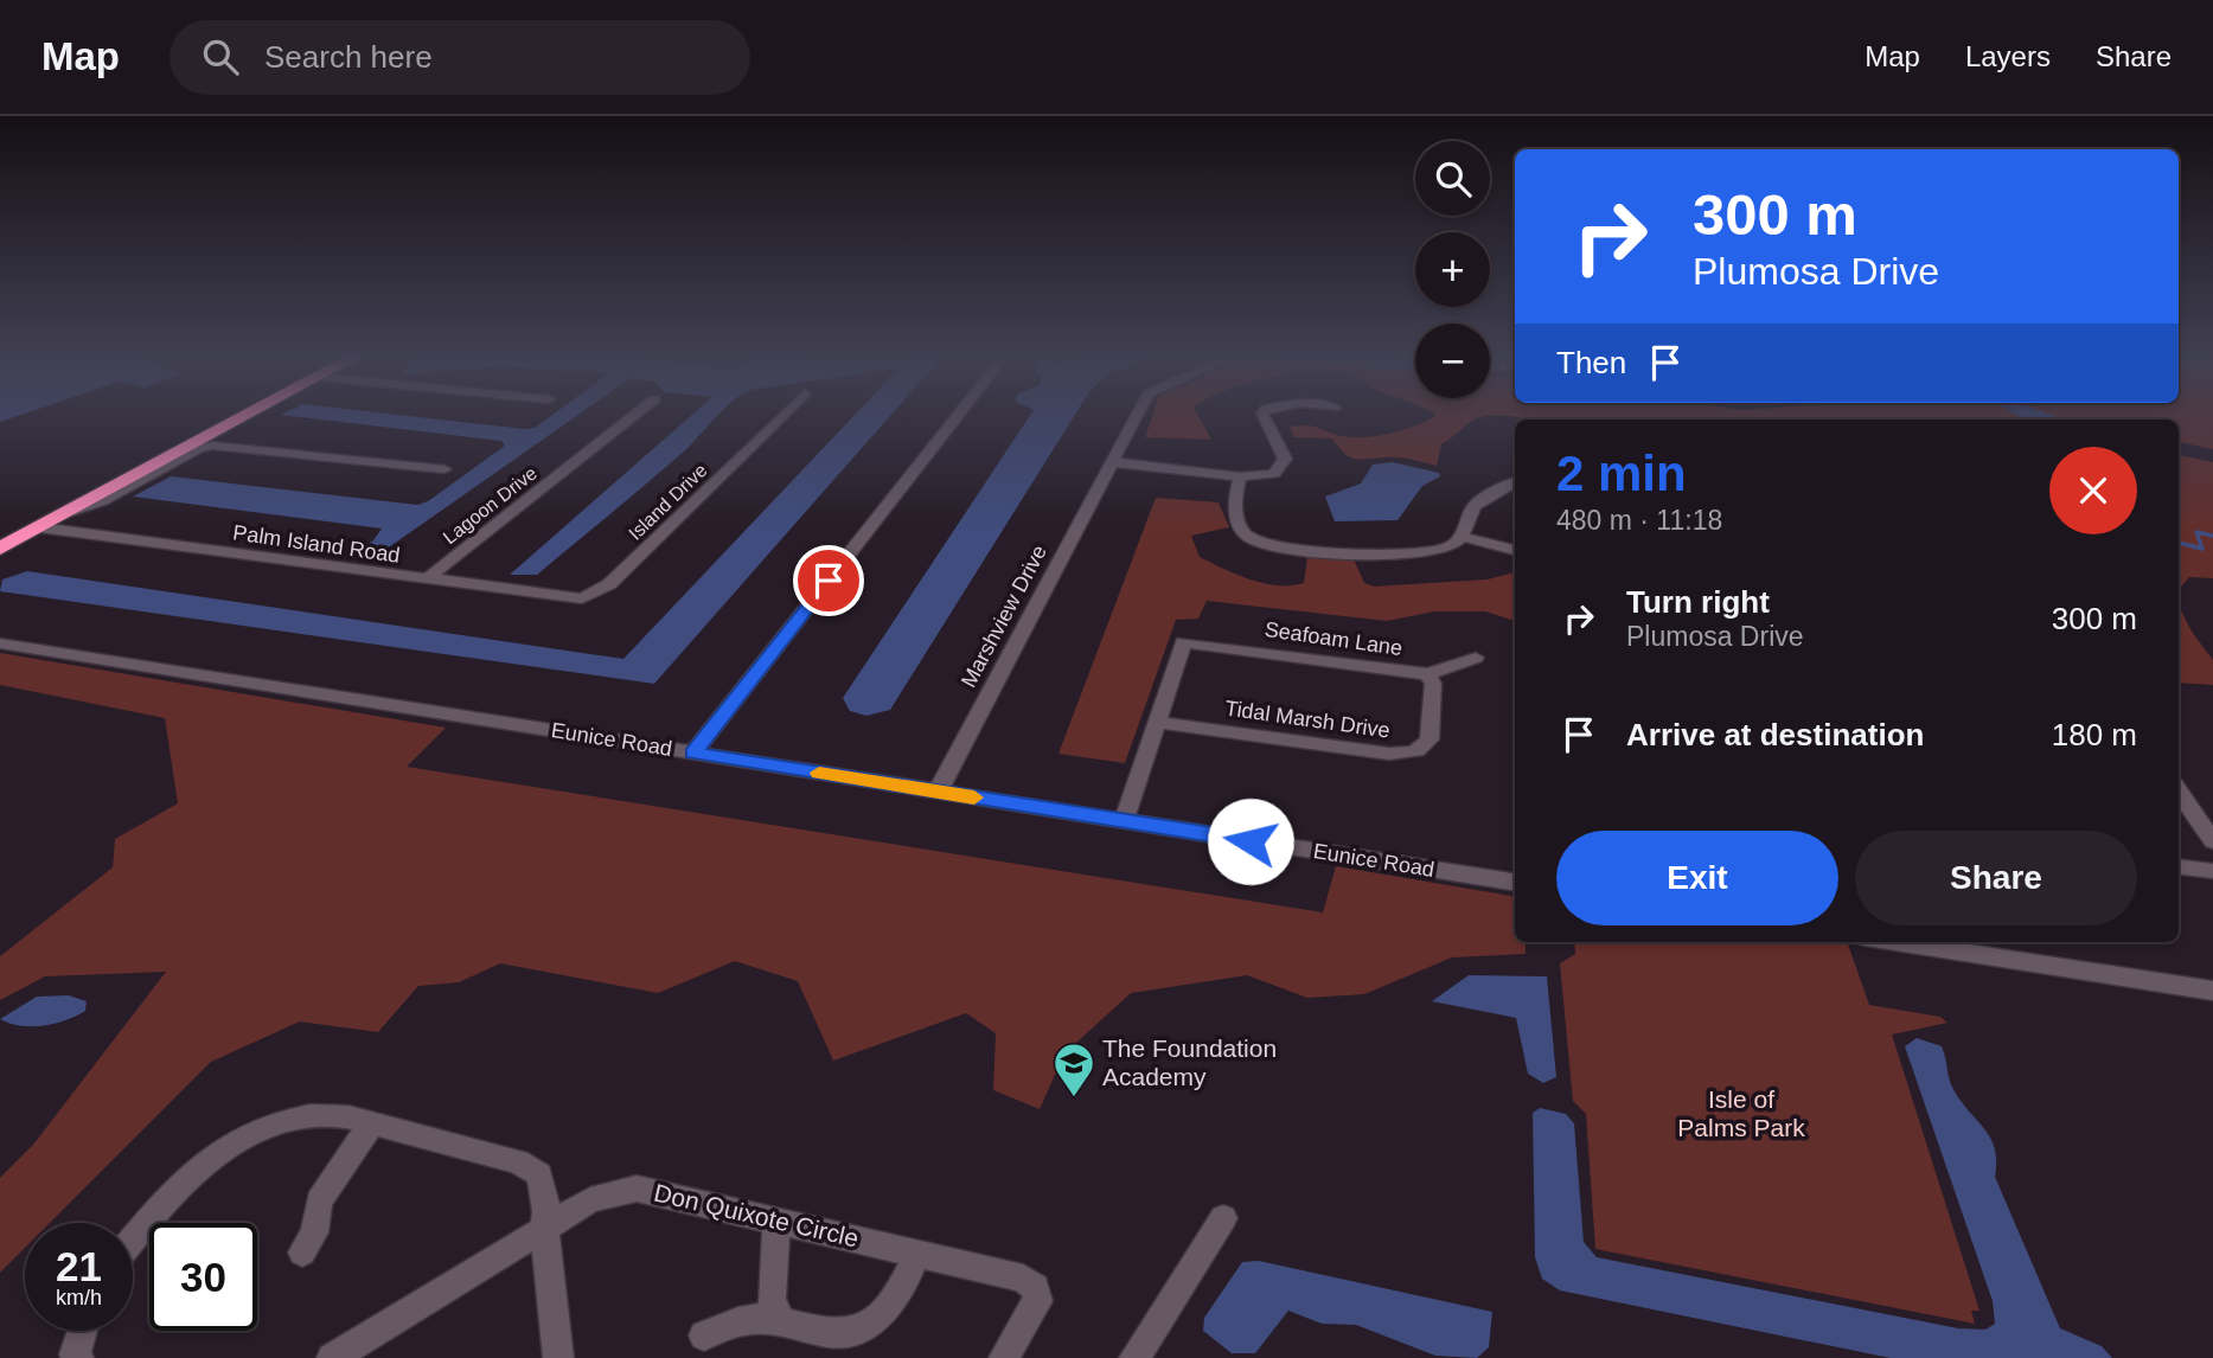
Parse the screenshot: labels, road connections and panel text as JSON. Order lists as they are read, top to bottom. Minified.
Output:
{"streets":{"street":["Island Drive","Lagoon Drive","Palm Island Road","Marshview Drive","Seafoam Lane","Tidal Marsh Drive","Eunice Road","Don Quixote Circle"]},"crossings":[["Island Drive","Palm Island Road"],["Lagoon Drive","Palm Island Road"],["Marshview Drive","Eunice Road"],["Seafoam Lane","Tidal Marsh Drive"]],"parks":["Isle of Palms Park"],"places":{"school or university":["The Foundation Academy"]},"page":{"header":"Map","search":"Search here","nav":["Map","Layers","Share"],"map_buttons":["+","−"],"turn":["300 m","Plumosa Drive"],"then":"Then","heading":["2 min","480 m · 11:18"],"list":[{"name":"Turn right","note":"Plumosa Drive","value":"300 m"},{"name":"Arrive at destination","value":"180 m"}],"buttons":["Exit","Share"],"speed":"21 km/h","limit":"30"}}
